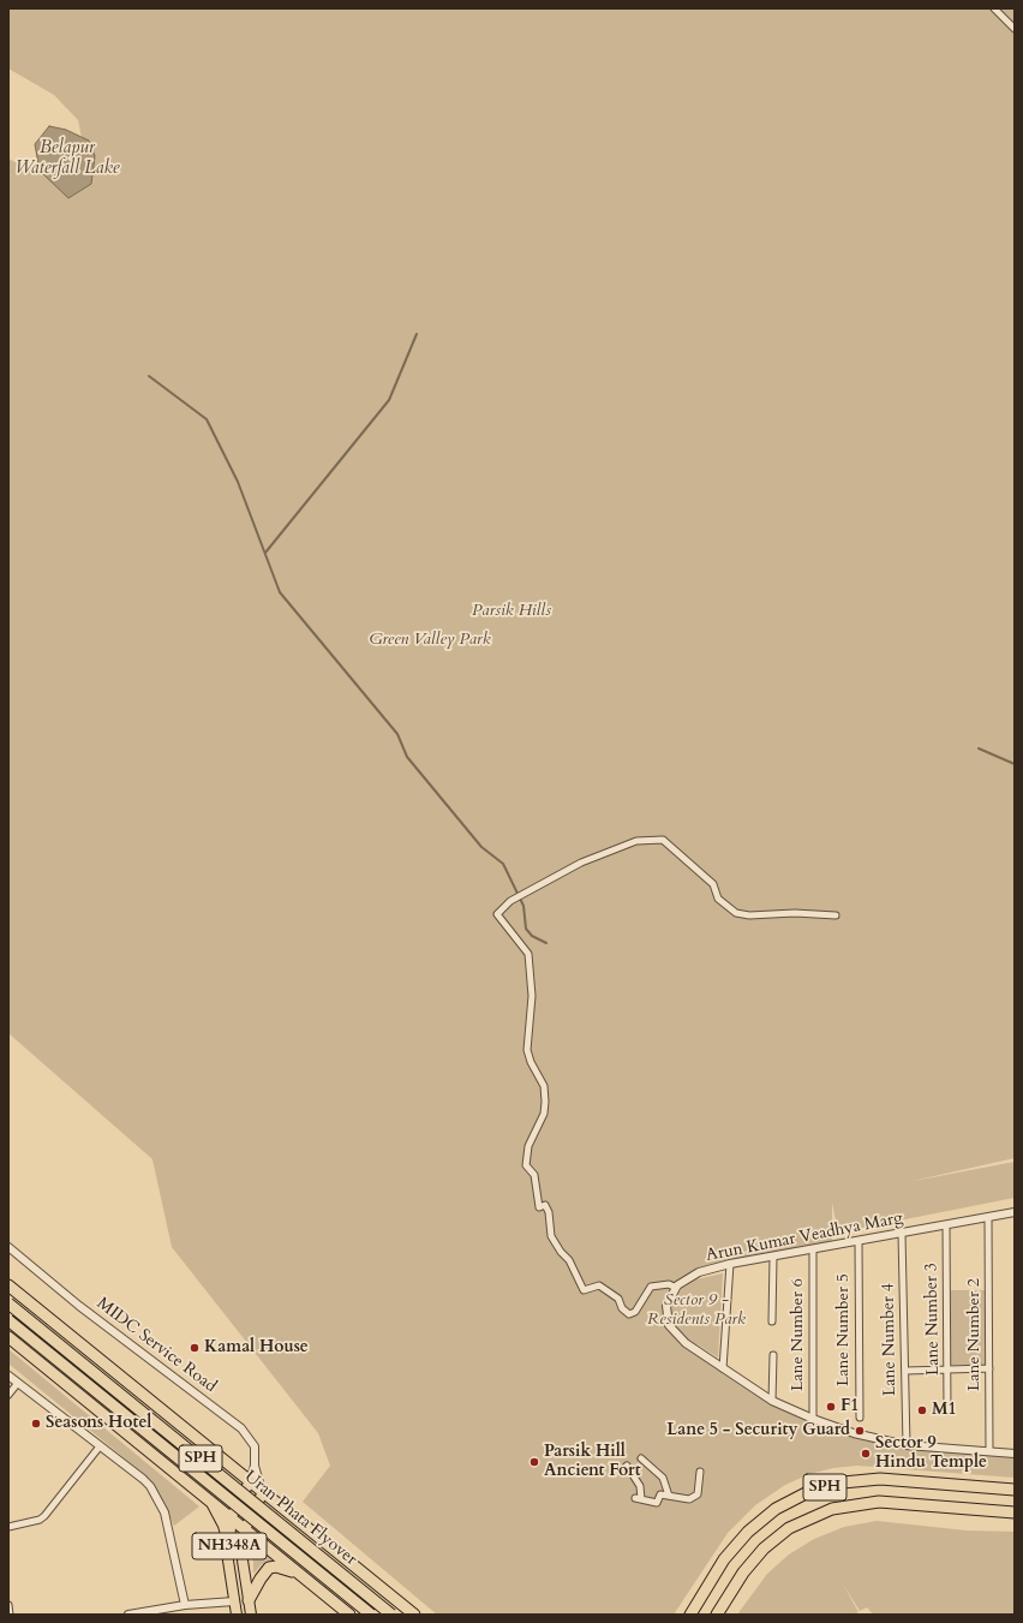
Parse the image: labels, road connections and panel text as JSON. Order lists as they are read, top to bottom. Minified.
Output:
{"streets":{"highway":["SPH","Uran Phata Flyover","NH348A"],"street":["Arun Kumar Veadhya Marg","Lane Number 3","Lane Number 5","Lane Number 6","Lane Number 2","Lane Number 4","MIDC Service Road"]},"crossings":[["Arun Kumar Veadhya Marg","Lane Number 3"],["Arun Kumar Veadhya Marg","Lane Number 5"],["Arun Kumar Veadhya Marg","Lane Number 6"],["Arun Kumar Veadhya Marg","Lane Number 2"],["Arun Kumar Veadhya Marg","Lane Number 4"],["MIDC Service Road","NH348A"]],"water":["Belapur Waterfall Lake"],"parks":["Parsik Hills","Green Valley Park","Sector 9 - Residents Park"],"places":["Kamal House","F1","M1","Seasons Hotel","Lane 5 - Security Guard","Sector 9 Hindu Temple","Parsik Hill Ancient Fort"]}
